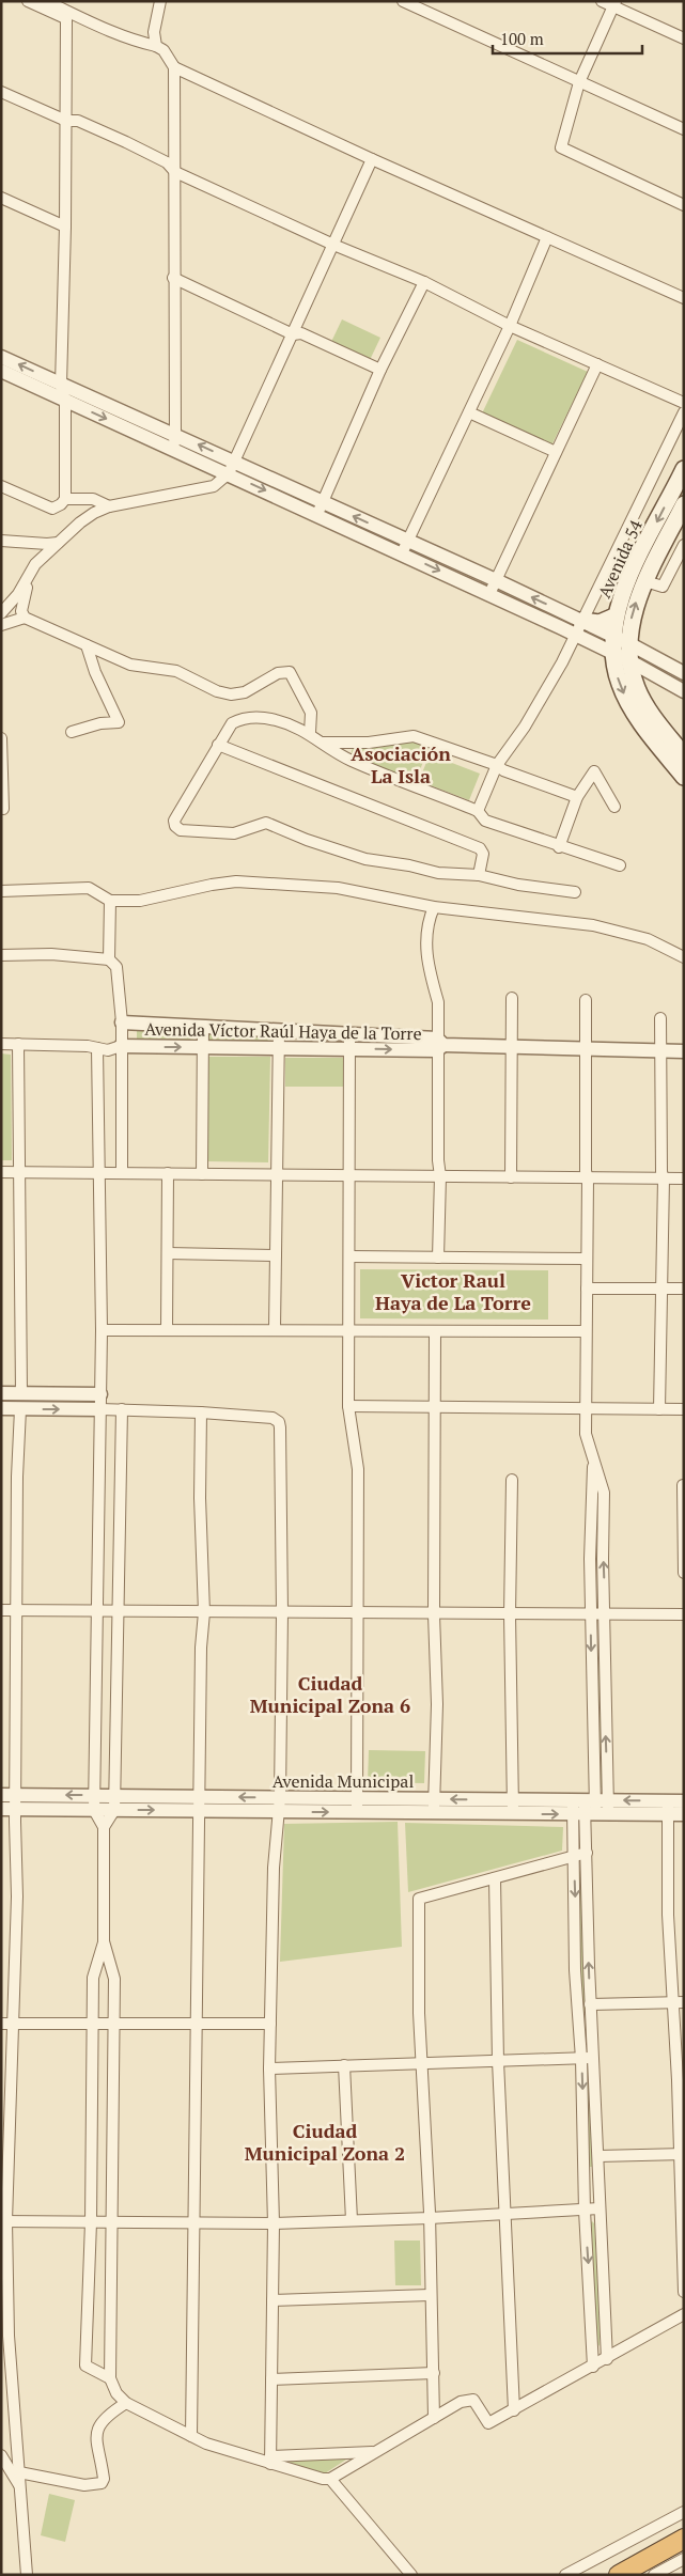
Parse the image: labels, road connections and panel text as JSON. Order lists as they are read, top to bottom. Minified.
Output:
{"streets":{"main road":["Avenida 54"],"street":["Avenida Víctor Raúl Haya de la Torre","Avenida Municipal"]},"one_way":["Avenida 54"],"districts":["Asociación La Isla","Victor Raul Haya de La Torre","Ciudad Municipal Zona 6","Ciudad Municipal Zona 2"],"scale_bar":"100 m"}
